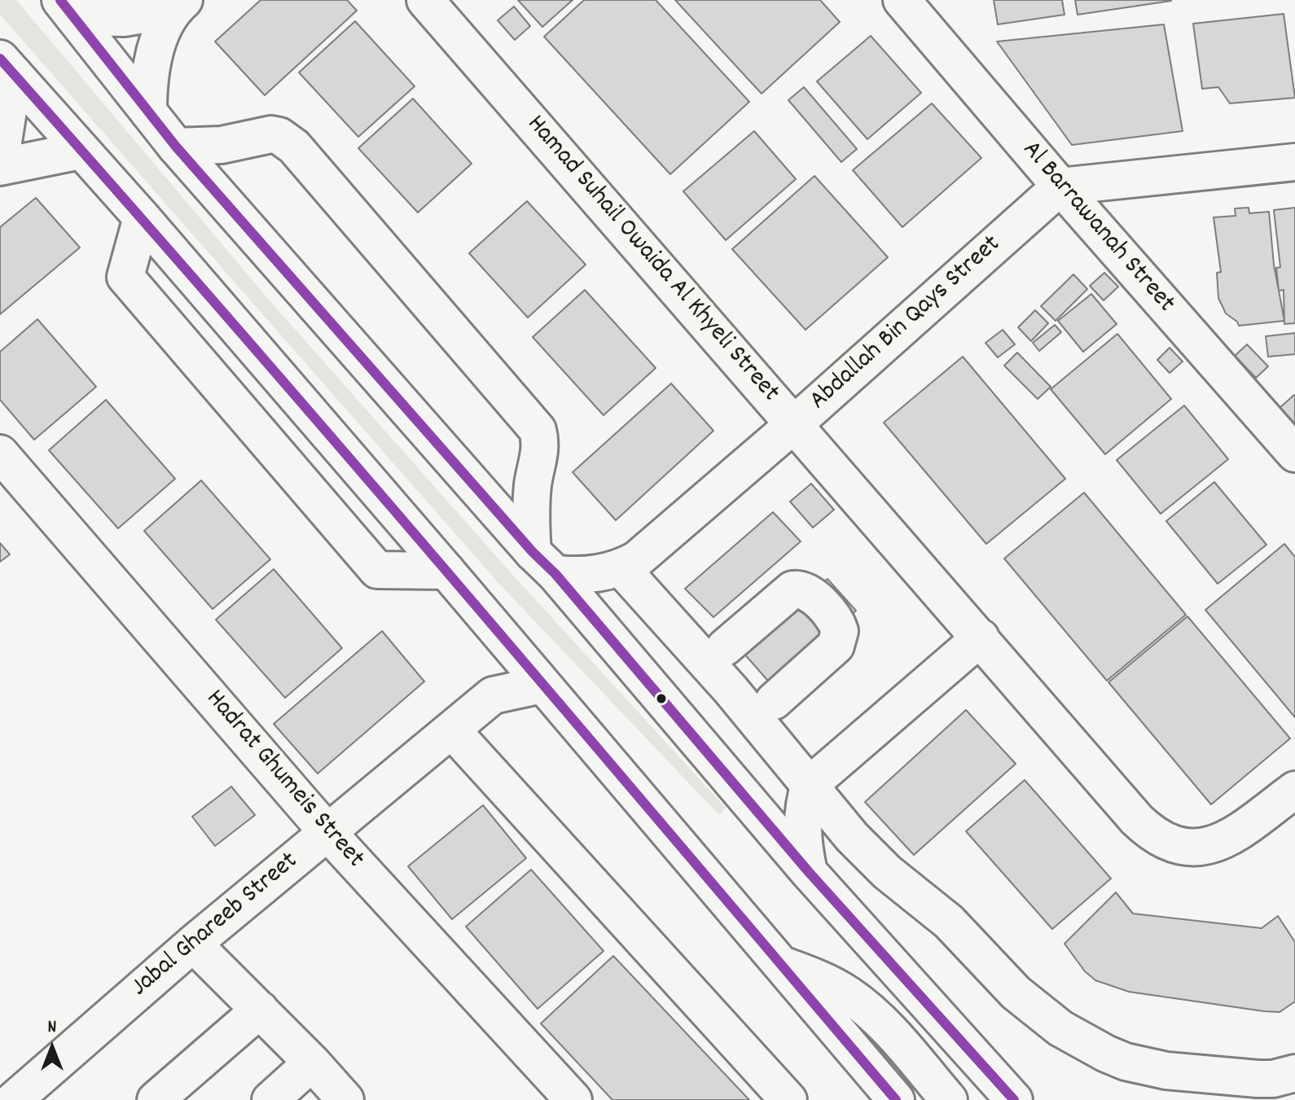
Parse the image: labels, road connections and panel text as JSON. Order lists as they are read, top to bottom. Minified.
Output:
{"streets":{"street":["Al Barrawanah Street","Hamad Suhail Owaida Al Khyeli Street","Abdallah Bin Qays Street","Hadrat Ghumeis Street","Jabal Ghareeb Street"]},"crossings":[["Al Barrawanah Street","Abdallah Bin Qays Street"],["Hamad Suhail Owaida Al Khyeli Street","Abdallah Bin Qays Street"],["Hadrat Ghumeis Street","Jabal Ghareeb Street"]],"north":"top"}
